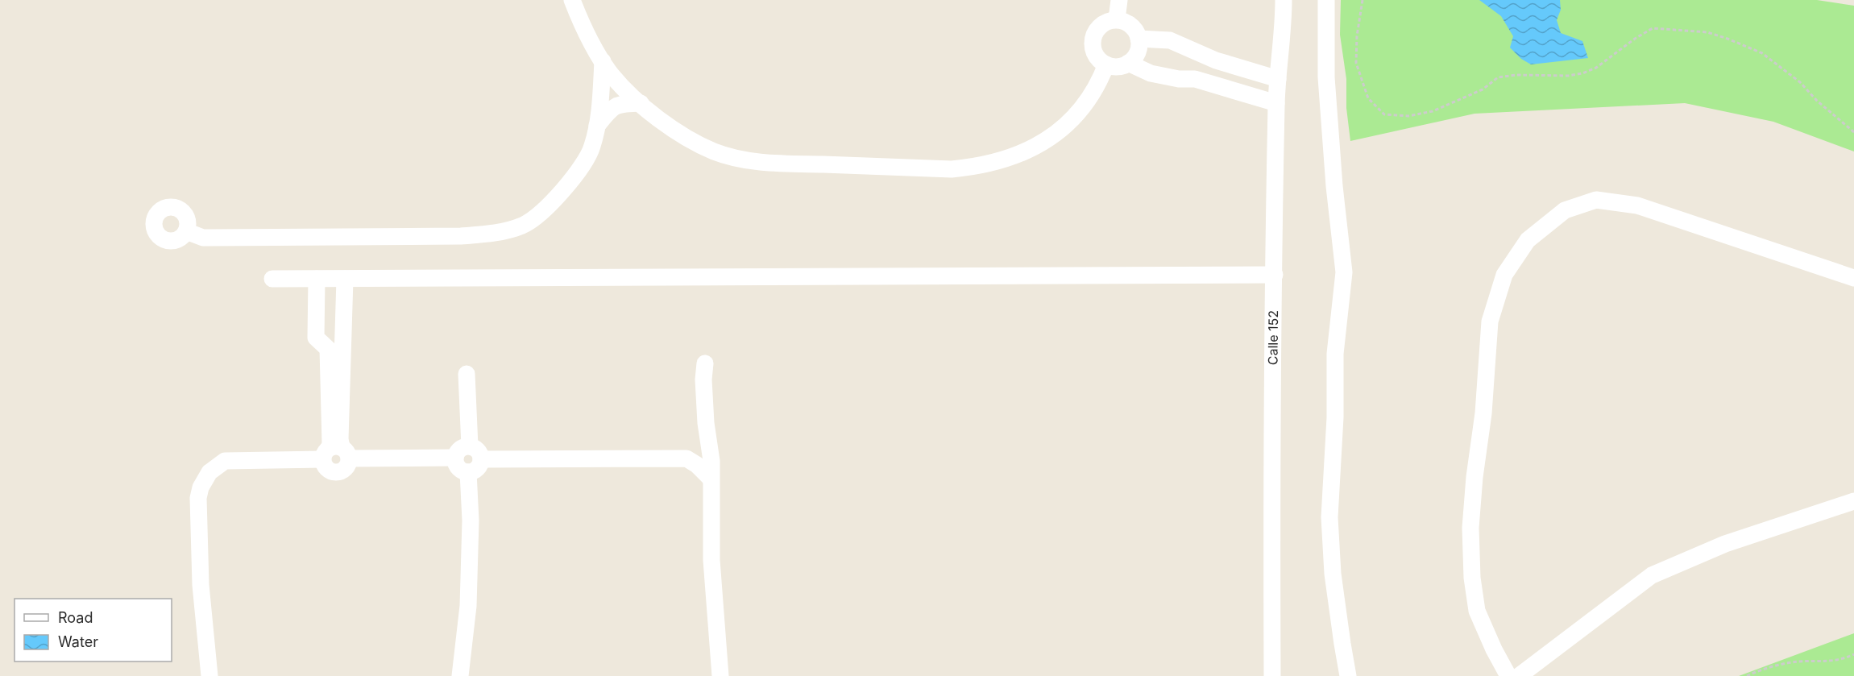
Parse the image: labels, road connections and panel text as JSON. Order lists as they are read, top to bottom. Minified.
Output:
{"streets":{"street":["Calle 152"]},"legend":["Road","Water"]}
